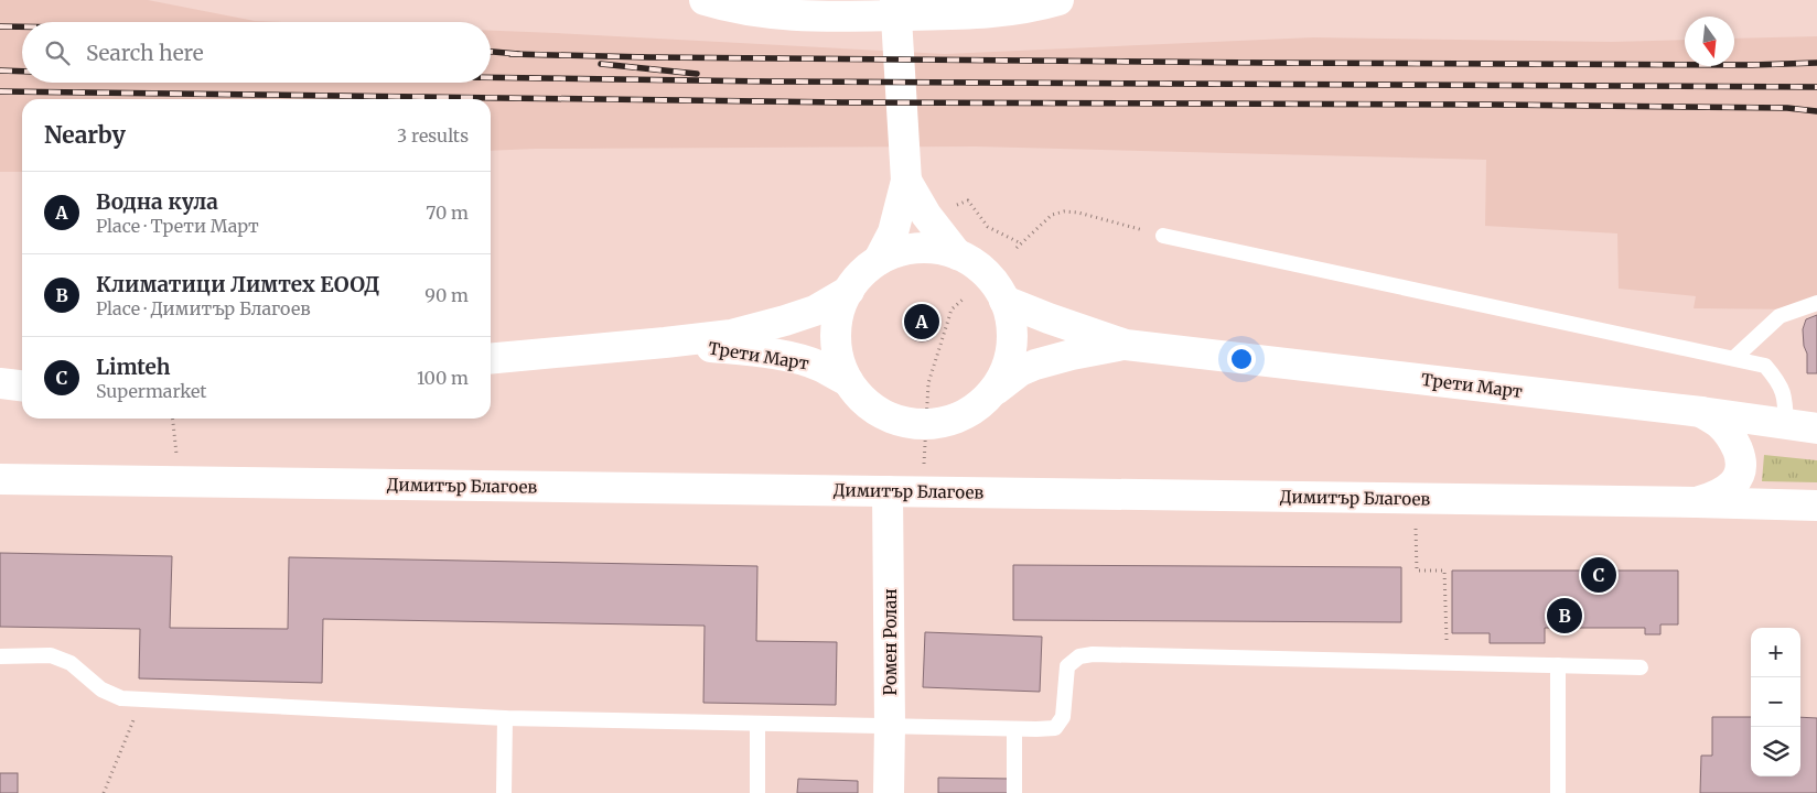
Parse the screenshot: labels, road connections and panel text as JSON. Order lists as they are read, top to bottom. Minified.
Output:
{"streets":{"street":["Трети Март","Димитър Благоев","Ромен Ролан"]},"crossings":[["Димитър Благоев","Ромен Ролан"]],"north":"bottom","page":{"search":"Search here","heading":["Nearby","3 results"],"list":[{"mark":"A","name":"Водна кула","note":"Place · Трети Март","value":"70 m"},{"mark":"B","name":"Климатици Лимтех ЕООД","note":"Place · Димитър Благоев","value":"90 m"},{"mark":"C","name":"Limteh","note":"Supermarket","value":"100 m"}],"pins":["A","C","B"],"map_buttons":["+","−"]}}
